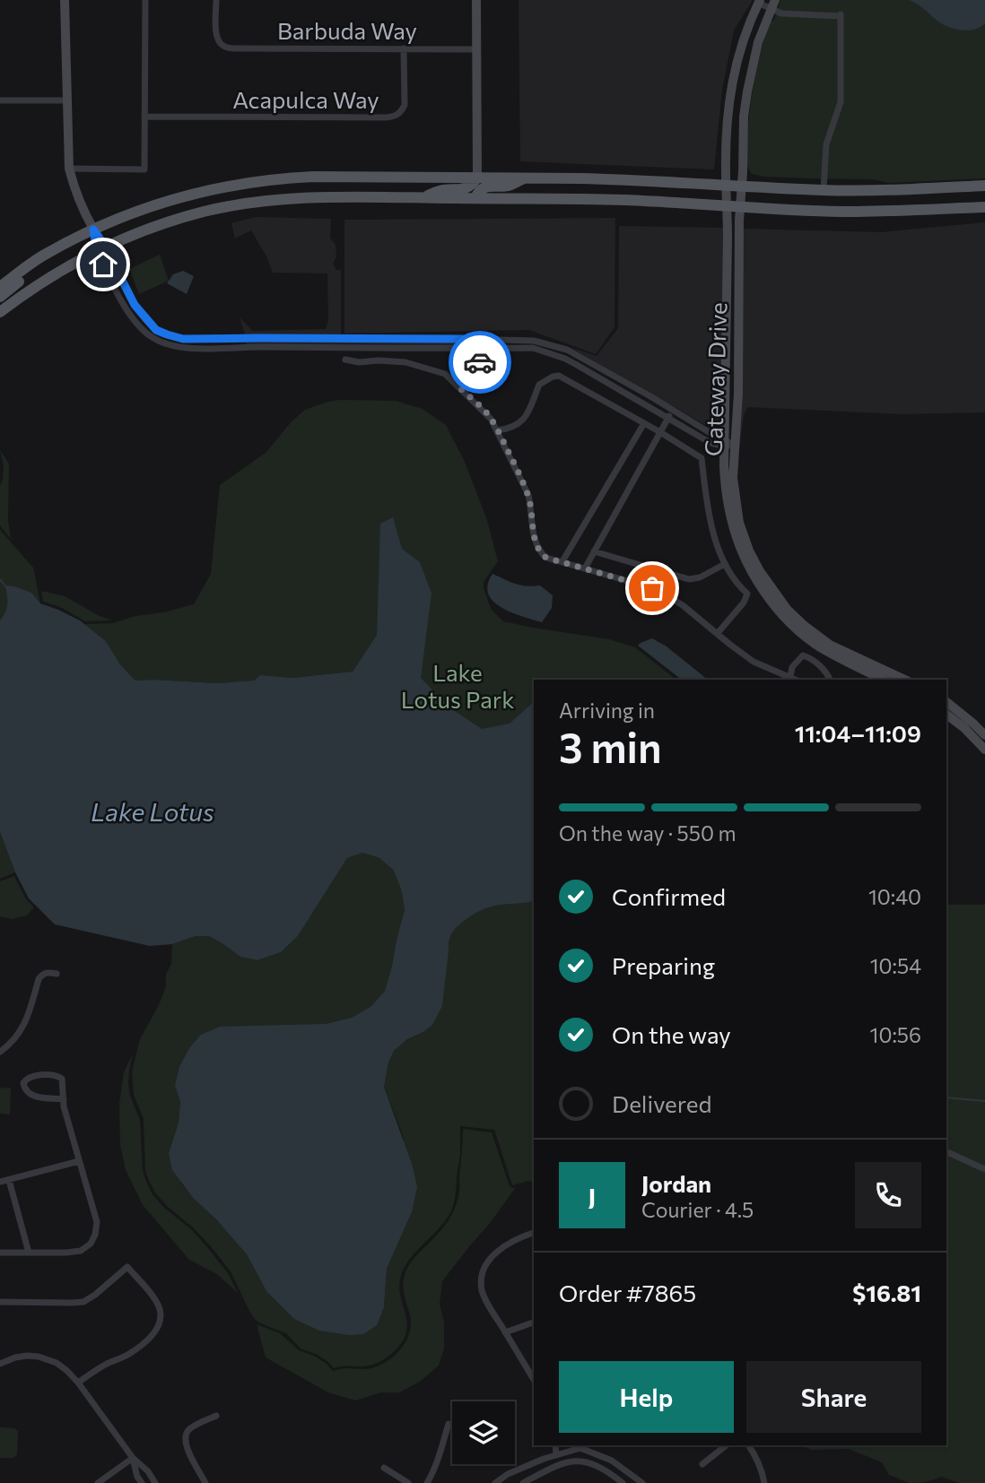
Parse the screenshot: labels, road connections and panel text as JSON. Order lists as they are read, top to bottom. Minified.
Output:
{"streets":{"street":["Barbuda Way","Acapulca Way","Gateway Drive"]},"crossings":[["Barbuda Way","Acapulca Way"]],"water":["Lake Lotus"],"parks":["Lake Lotus Park"],"page":{"heading":["3 min","Arriving in","11:04–11:09"],"panel":["Jordan","Courier · 4.5","Order #7865","$16.81"],"bar":"On the way · 550 m","list":[["Confirmed","10:40"],["Preparing","10:54"],["On the way","10:56"],"Delivered"],"round":"J","buttons":["Help","Share"]}}
